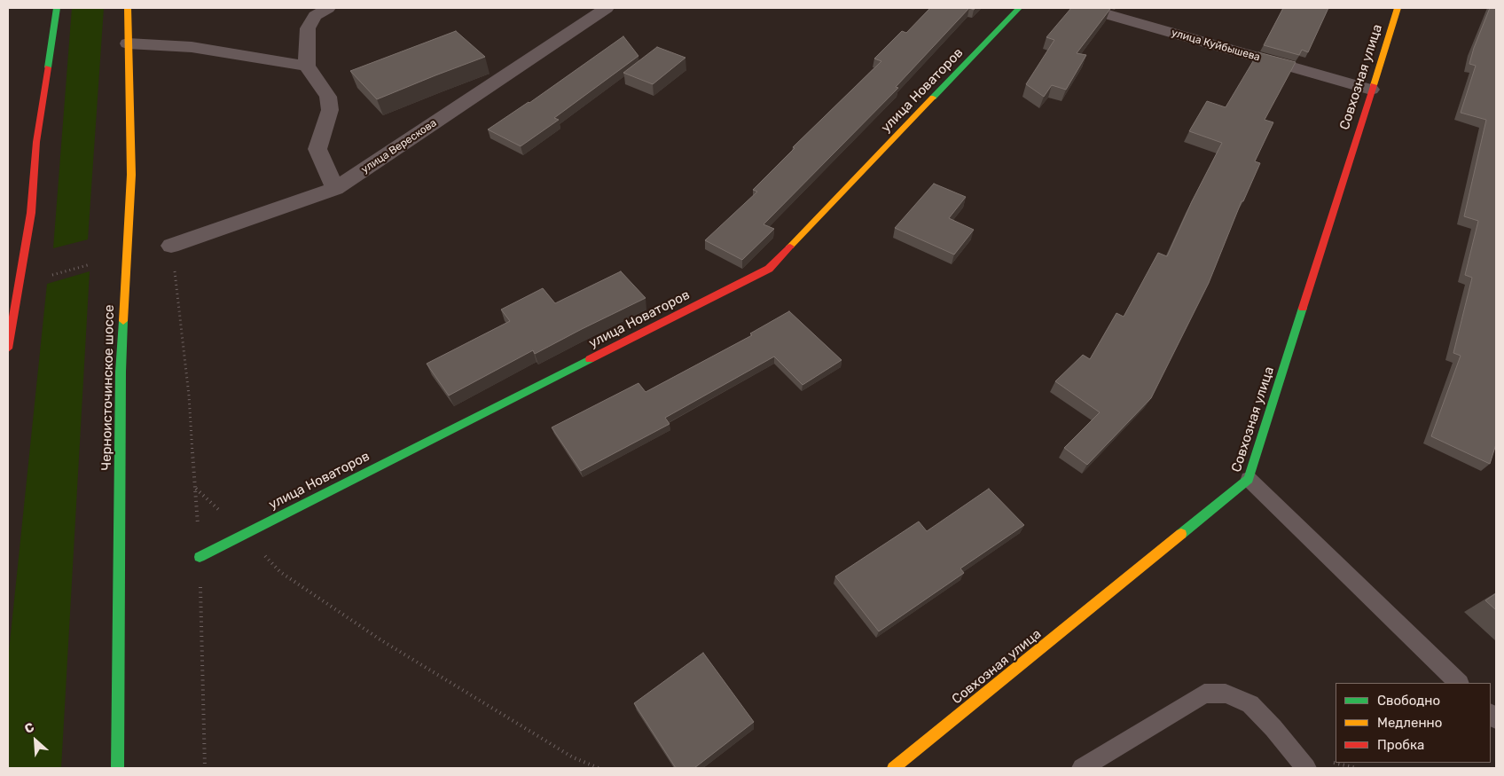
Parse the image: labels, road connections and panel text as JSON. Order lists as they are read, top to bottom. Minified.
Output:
{"streets":{"street":["улица Куйбышева","Совхозная улица","улица Новаторов","улица Верескова","Черноисточинское шоссе"]},"crossings":[["улица Куйбышева","Совхозная улица"]],"legend":["Свободно","Медленно","Пробка"],"north":"top left"}
